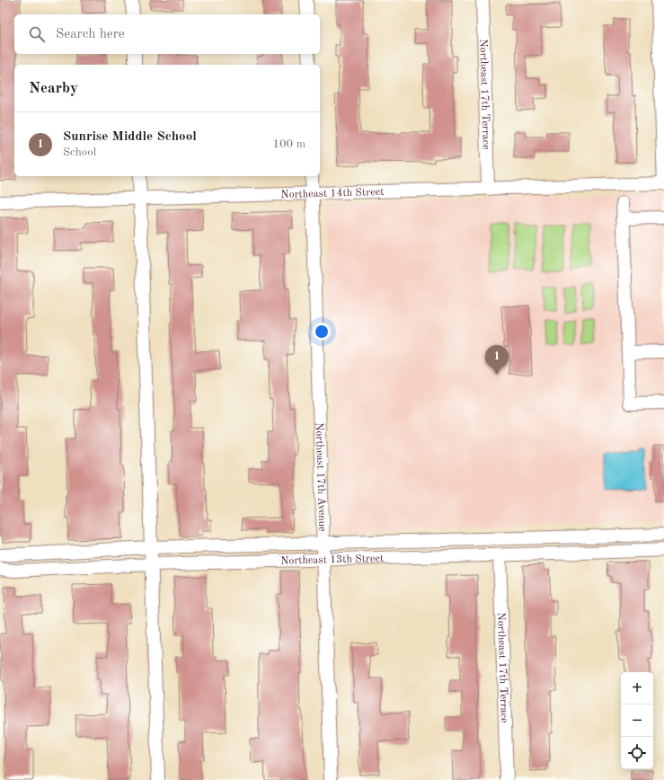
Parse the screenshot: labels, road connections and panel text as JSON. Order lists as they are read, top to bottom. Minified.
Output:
{"streets":{"street":["Northeast 17th Terrace","Northeast 14th Street","Northeast 17th Avenue","Northeast 13th Street"]},"crossings":[["Northeast 17th Terrace","Northeast 14th Street"],["Northeast 17th Terrace","Northeast 13th Street"],["Northeast 14th Street","Northeast 17th Avenue"],["Northeast 17th Avenue","Northeast 13th Street"]],"page":{"search":"Search here","heading":"Nearby","list":[{"mark":"1","name":"Sunrise Middle School","note":"School","value":"100 m"}],"pins":"1","map_buttons":["+","−"]}}
